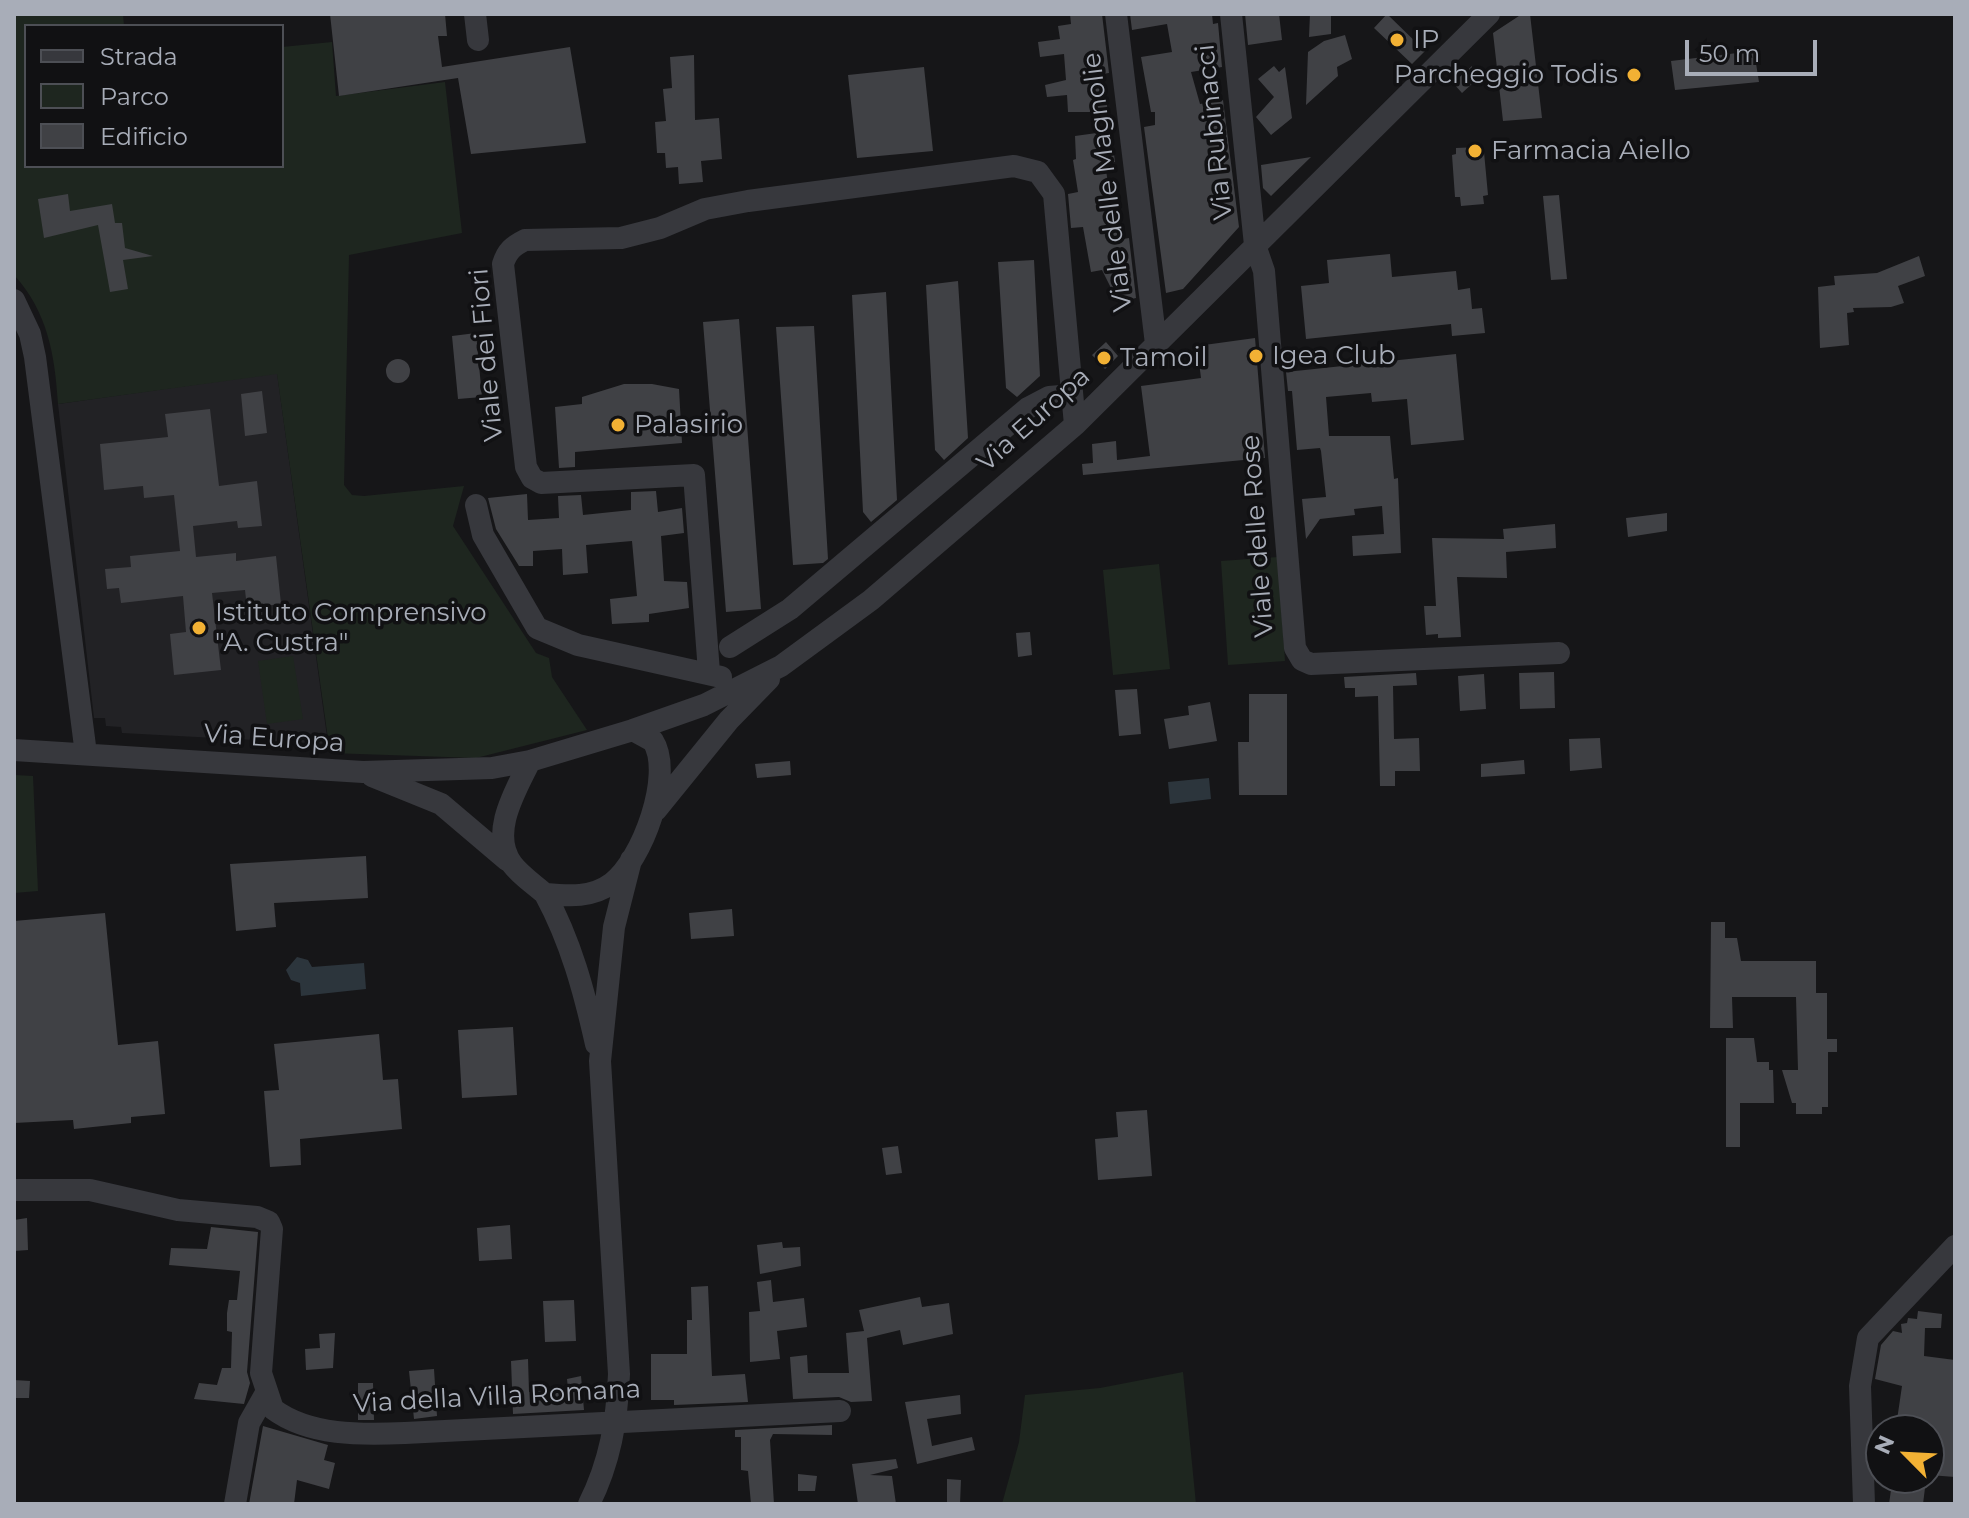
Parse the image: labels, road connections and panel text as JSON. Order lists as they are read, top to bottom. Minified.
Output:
{"streets":{"street":["Via Rubinacci","Viale delle Magnolie","Viale dei Fiori","Via Europa","Viale delle Rose","Via della Villa Romana"]},"crossings":[["Via Rubinacci","Via Europa"],["Via Rubinacci","Viale delle Rose"],["Viale delle Magnolie","Via Europa"],["Viale dei Fiori","Via Europa"],["Via Europa","Viale delle Rose"]],"places":["IP","Parcheggio Todis","Farmacia Aiello","Igea Club","Tamoil","Palasirio","Istituto Comprensivo \"A. Custra\""],"legend":["Strada","Parco","Edificio"],"scale_bar":"50 m","north":"top left"}
